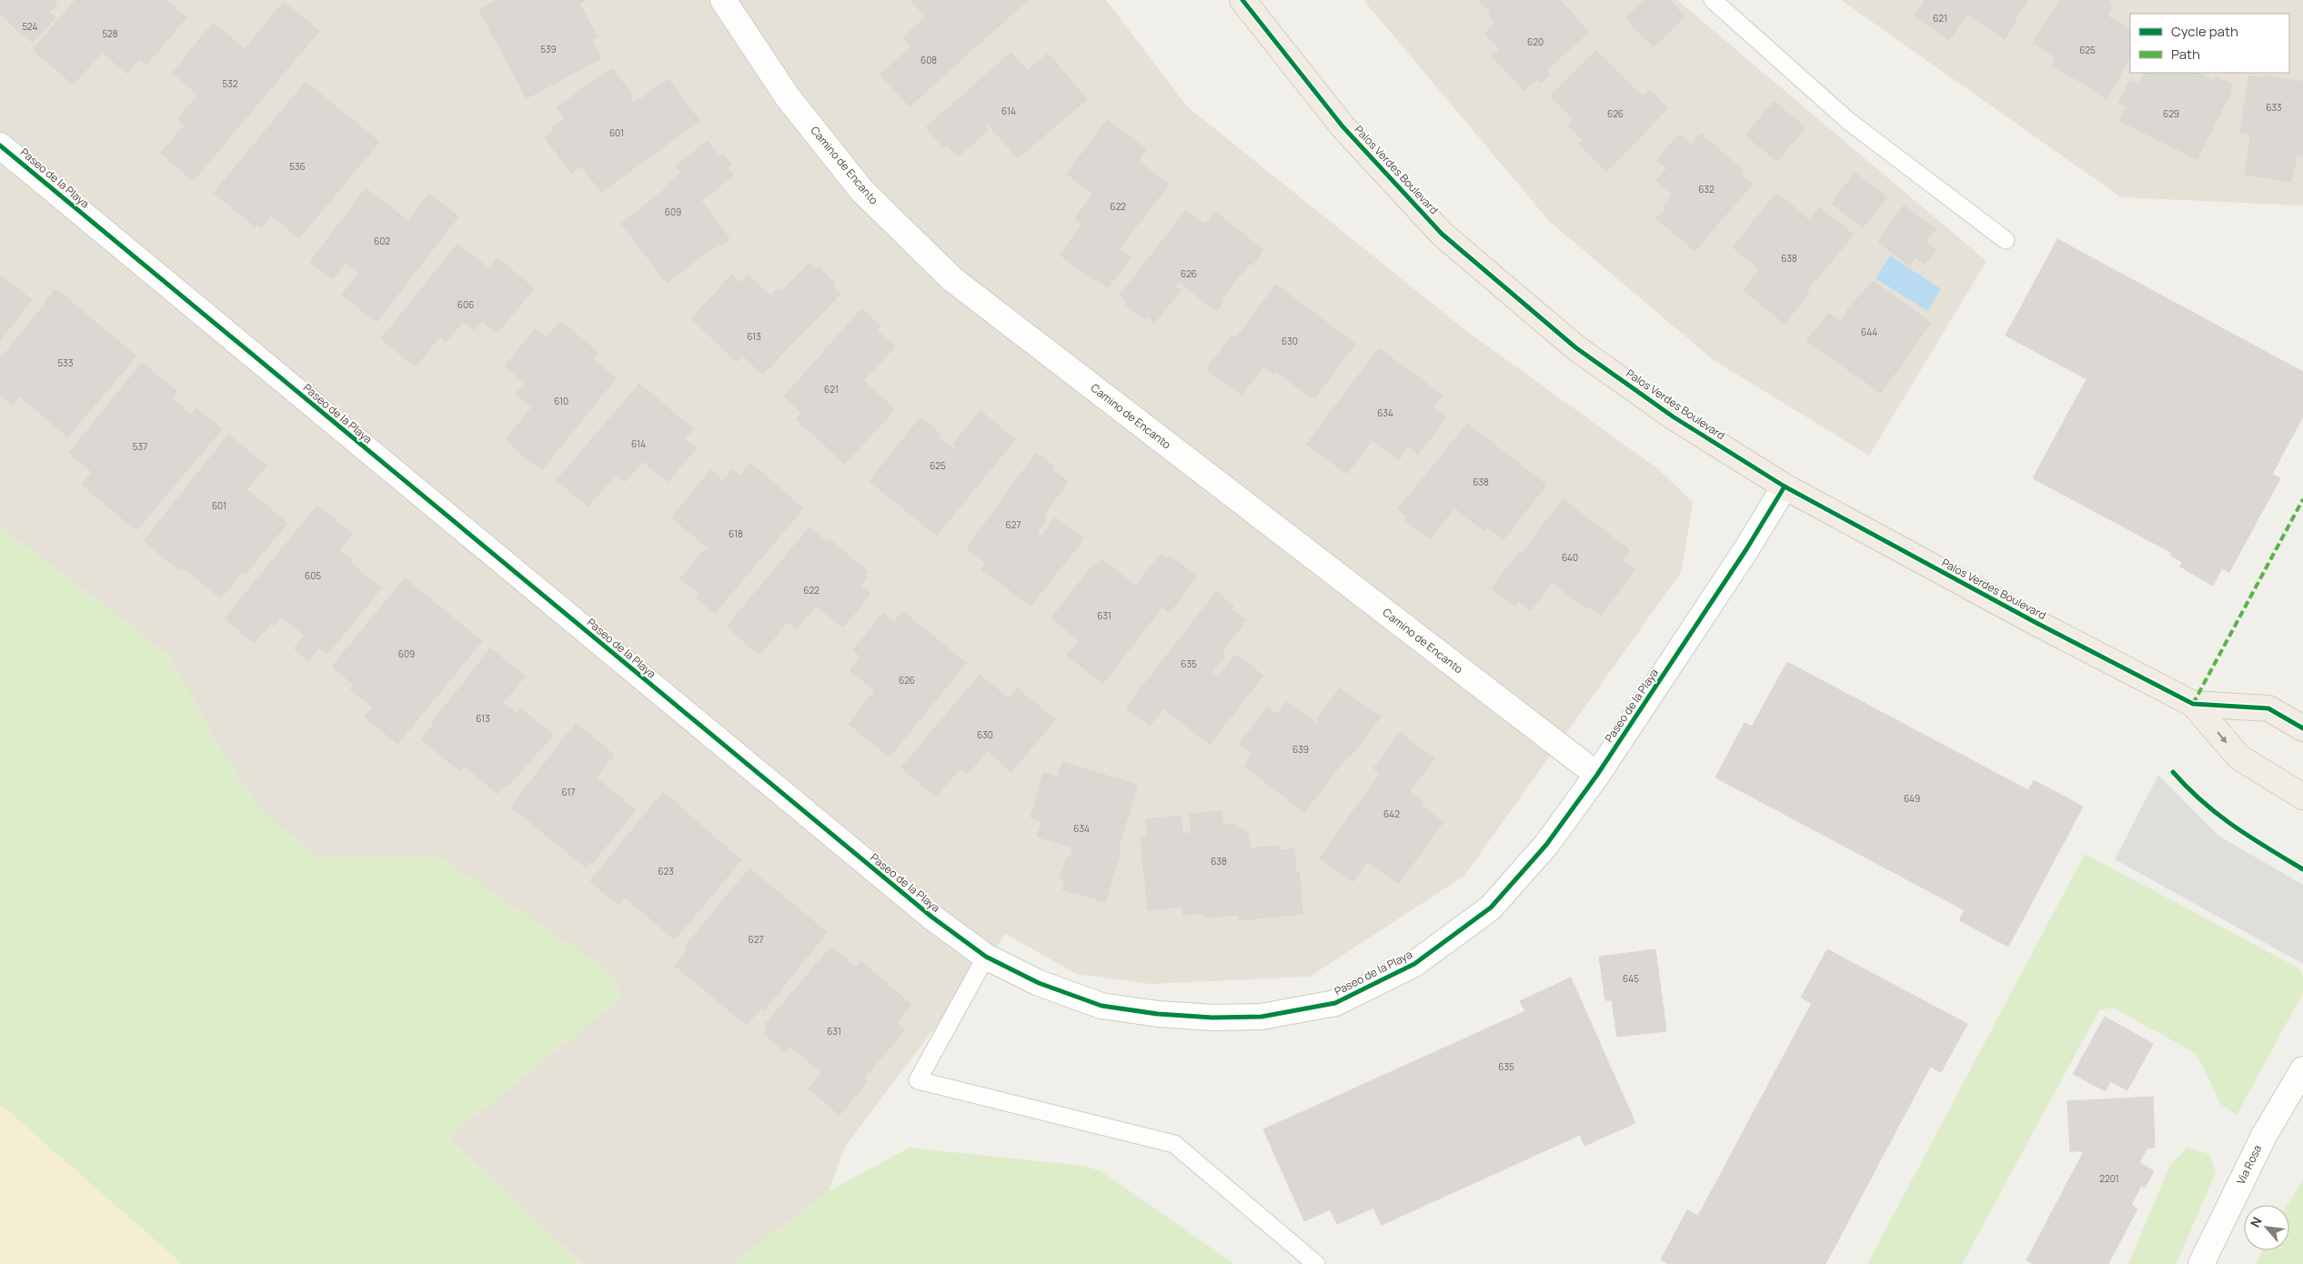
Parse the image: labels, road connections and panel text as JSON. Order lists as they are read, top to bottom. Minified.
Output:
{"streets":{"main road":["Palos Verdes Boulevard"],"street":["Camino de Encanto","Paseo de la Playa","Via Rosa"]},"crossings":[["Camino de Encanto","Paseo de la Playa"],["Palos Verdes Boulevard","Paseo de la Playa"]],"house_numbers":["621","524","528","620","539","625","608","532","633","614","626","629","601","536","632","622","609","602","638","626","606","644","613","630","533","621","610","634","614","537","625","638","601","627","618","640","605","622","631","609","635","626","613","630","639","617","649","642","634","638","623","627","645","631","635","2201"],"legend":["Cycle path","Path"],"north":"top left"}
